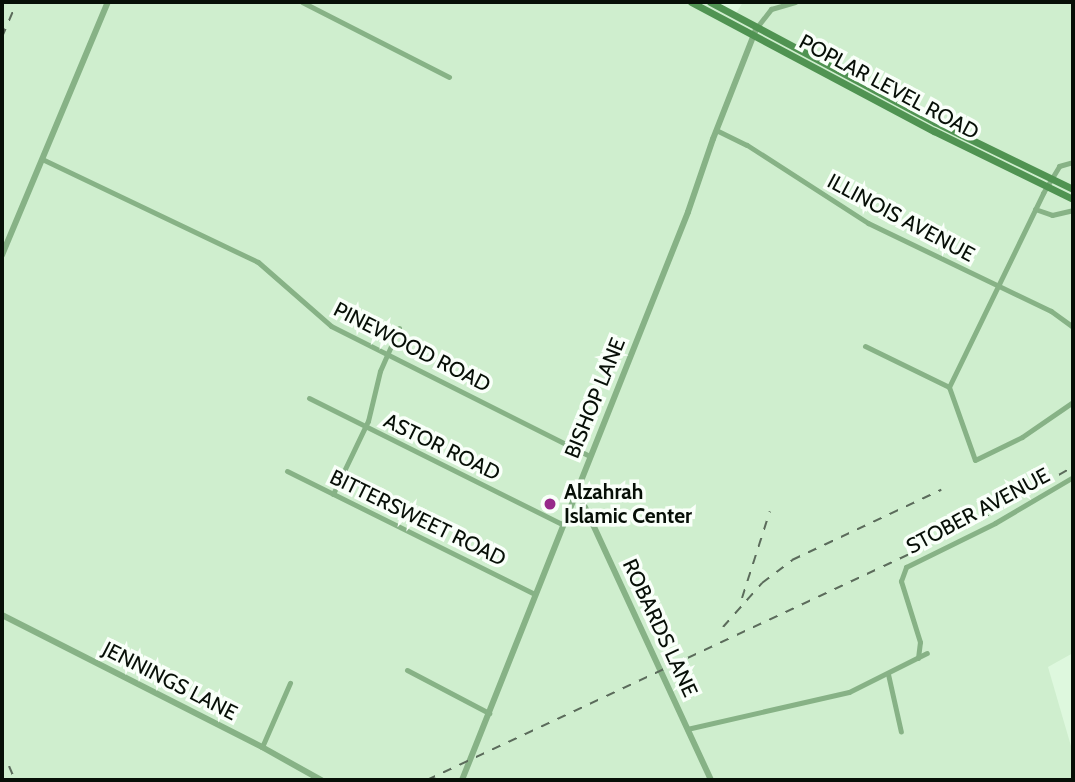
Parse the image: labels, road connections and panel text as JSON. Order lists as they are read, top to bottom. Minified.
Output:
{"streets":{"main road":["POPLAR LEVEL ROAD"],"street":["ILLINOIS AVENUE","PINEWOOD ROAD","BISHOP LANE","ASTOR ROAD","STOBER AVENUE","BITTERSWEET ROAD","ROBARDS LANE","JENNINGS LANE"]},"crossings":[["POPLAR LEVEL ROAD","BISHOP LANE"],["ILLINOIS AVENUE","BISHOP LANE"],["PINEWOOD ROAD","BISHOP LANE"],["BISHOP LANE","ASTOR ROAD"],["BISHOP LANE","BITTERSWEET ROAD"],["BISHOP LANE","ROBARDS LANE"]],"places":["Alzahrah Islamic Center"]}
